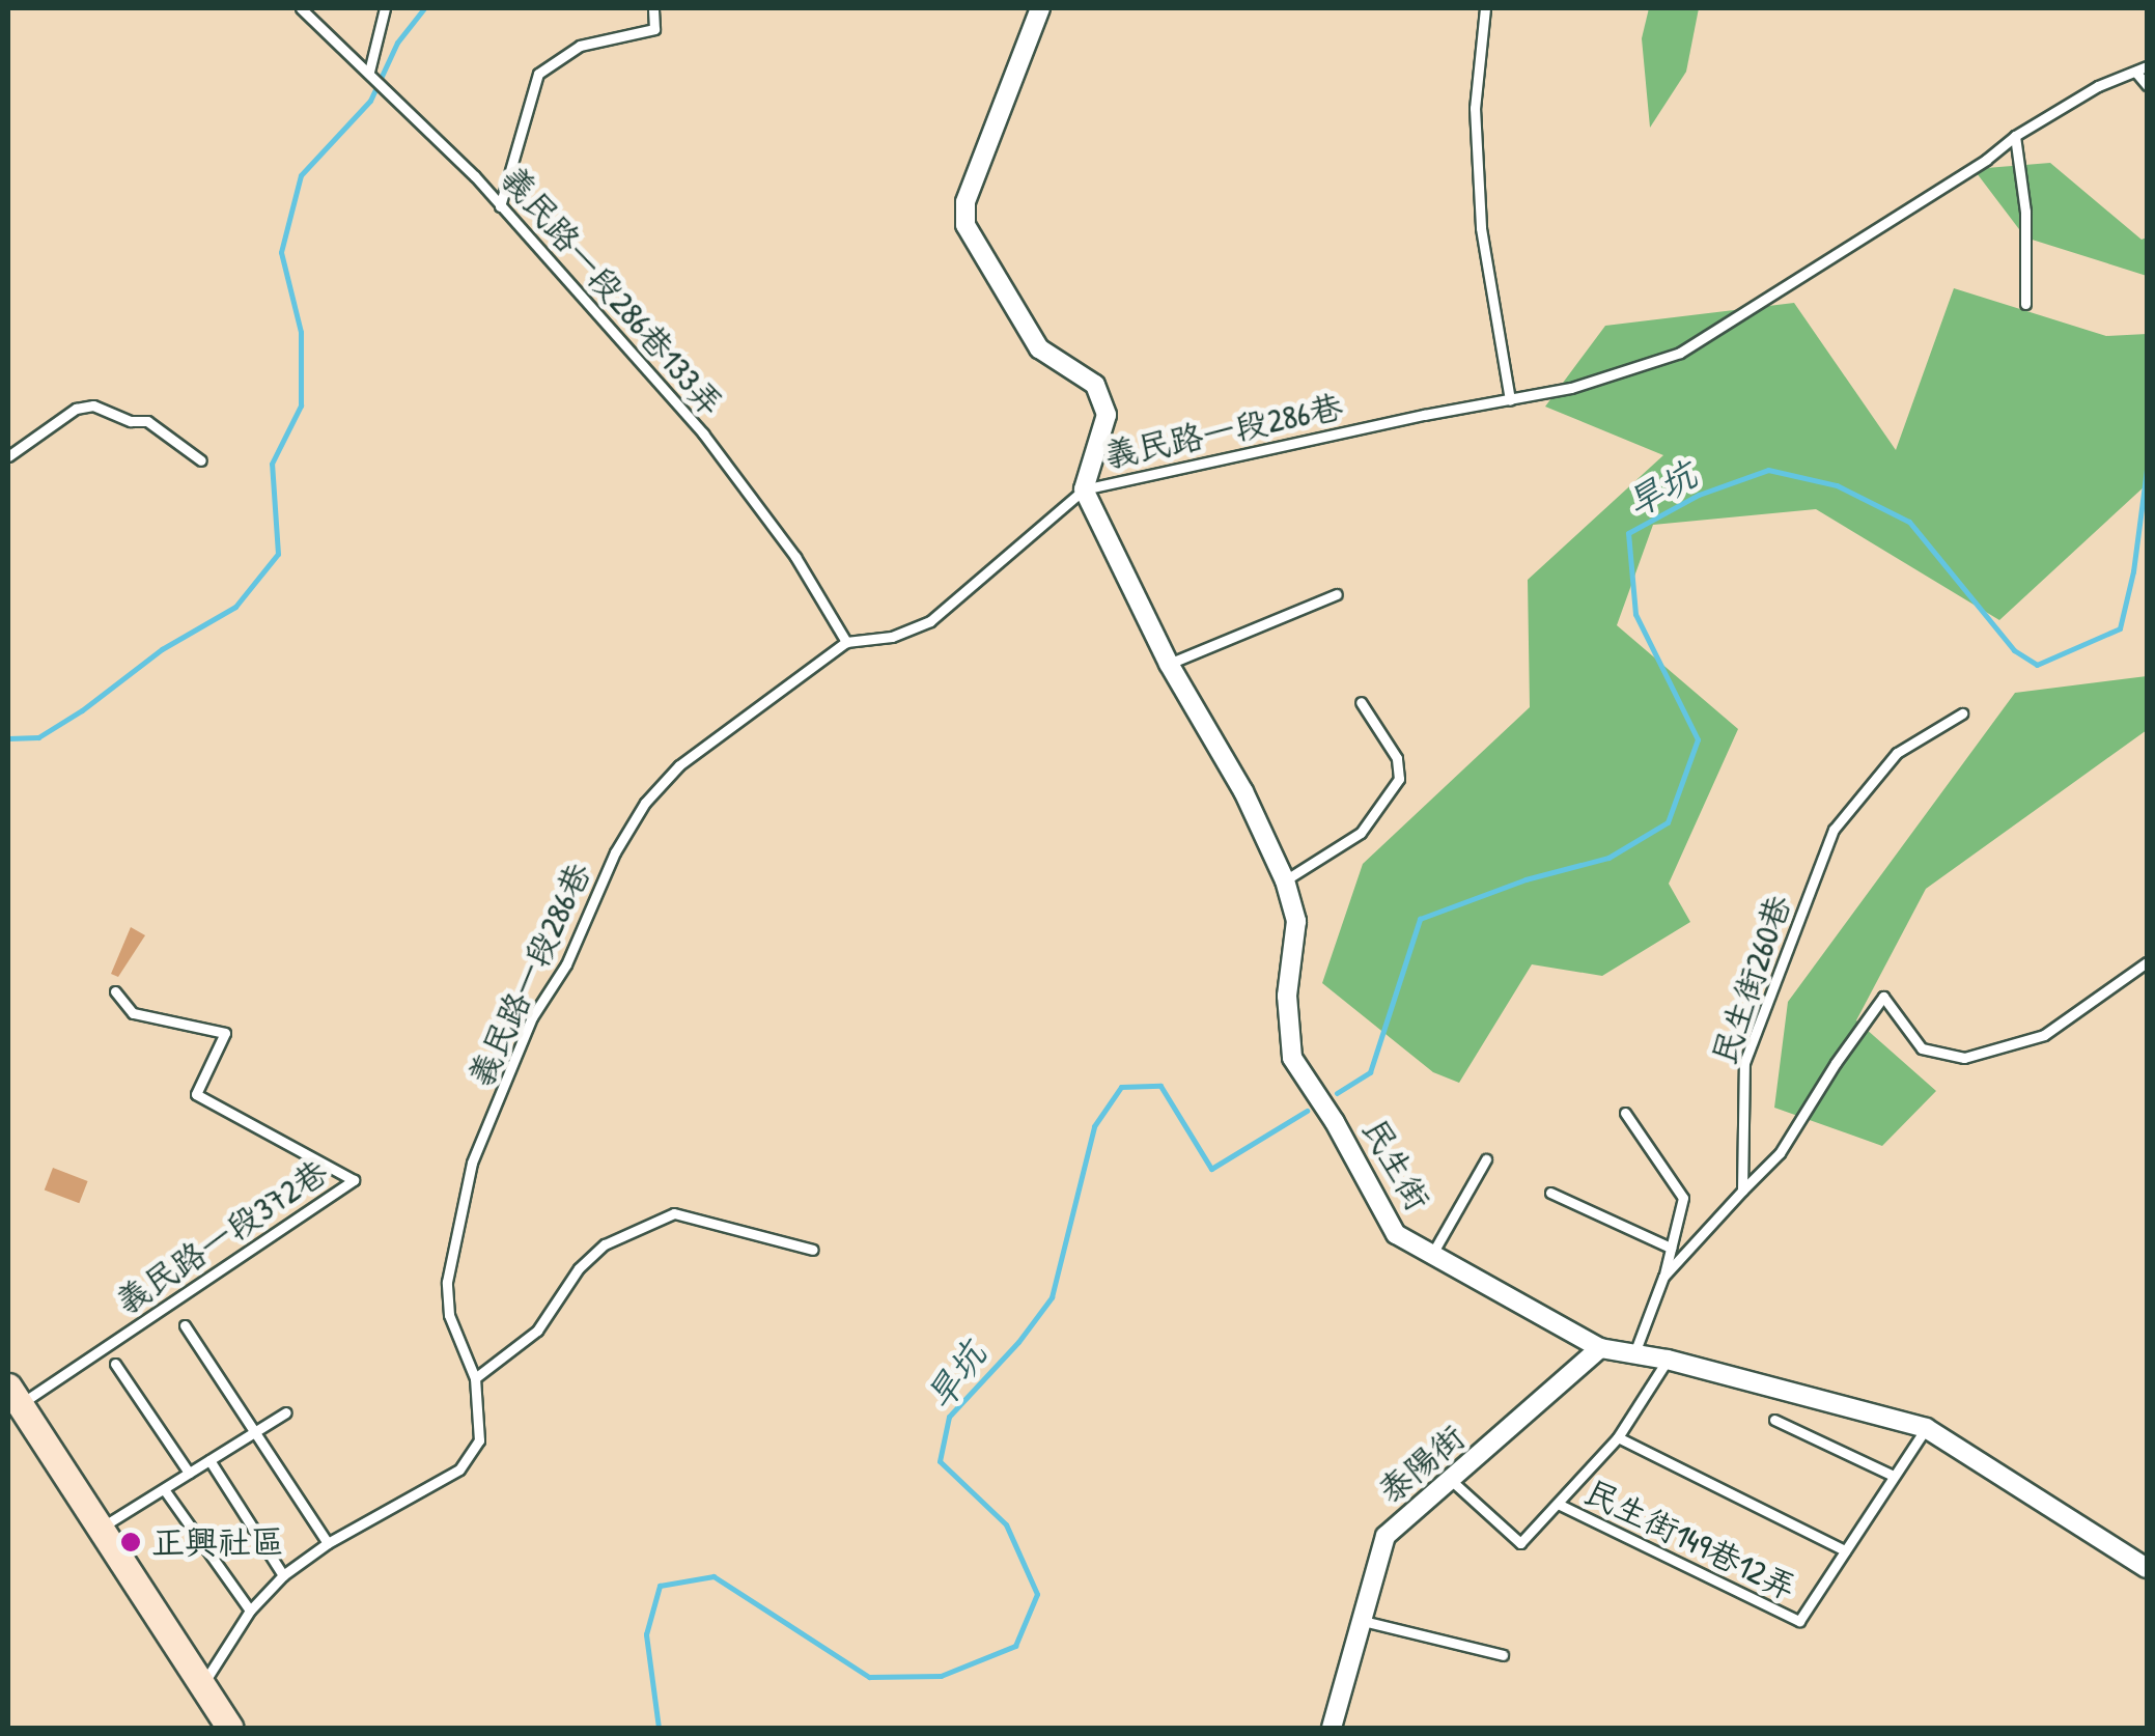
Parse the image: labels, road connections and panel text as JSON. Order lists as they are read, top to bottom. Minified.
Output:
{"streets":{"street":["民生街","泰陽街"],"lane":["義民路一段286巷133弄","義民路一段286巷","民生街260巷","義民路一段372巷","民生街149巷12弄"]},"crossings":[["義民路一段286巷133弄","義民路一段286巷"],["義民路一段286巷","民生街"],["民生街","泰陽街"]],"water":["旱坑"],"places":["正興社區"]}
